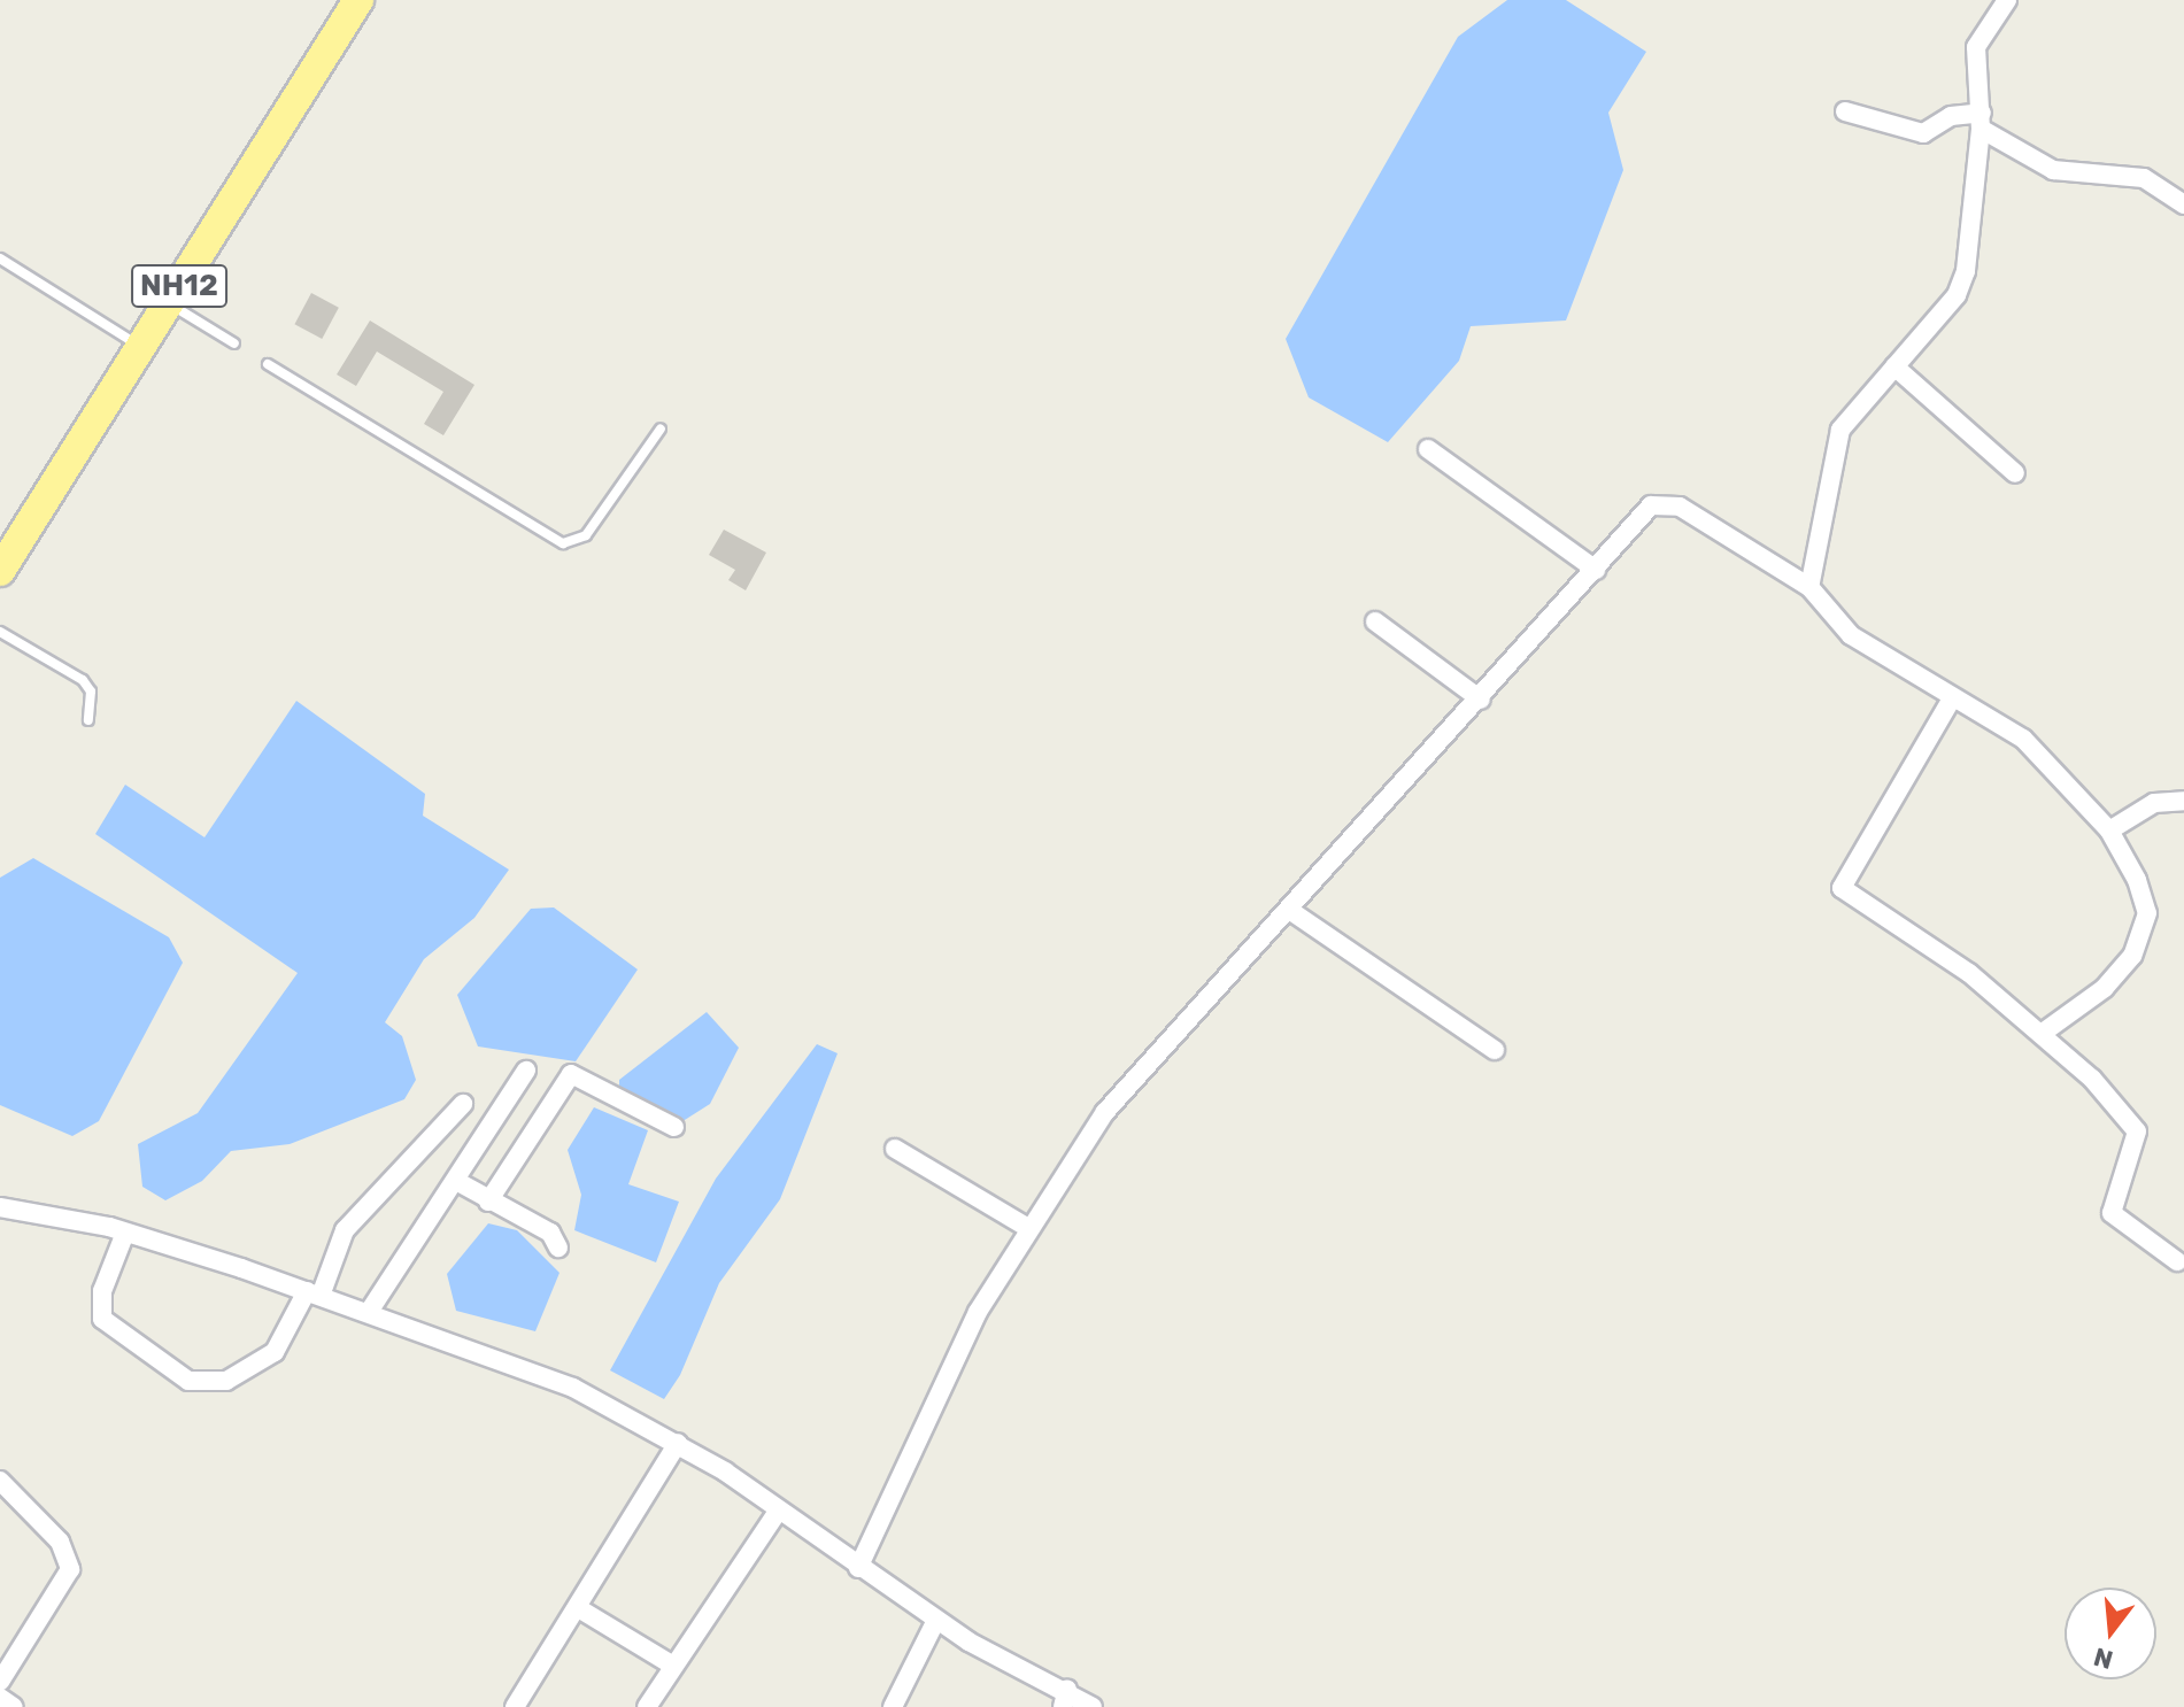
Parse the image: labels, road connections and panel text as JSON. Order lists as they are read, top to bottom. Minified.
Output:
{"streets":{"highway":["NH12"]},"north":"bottom"}
